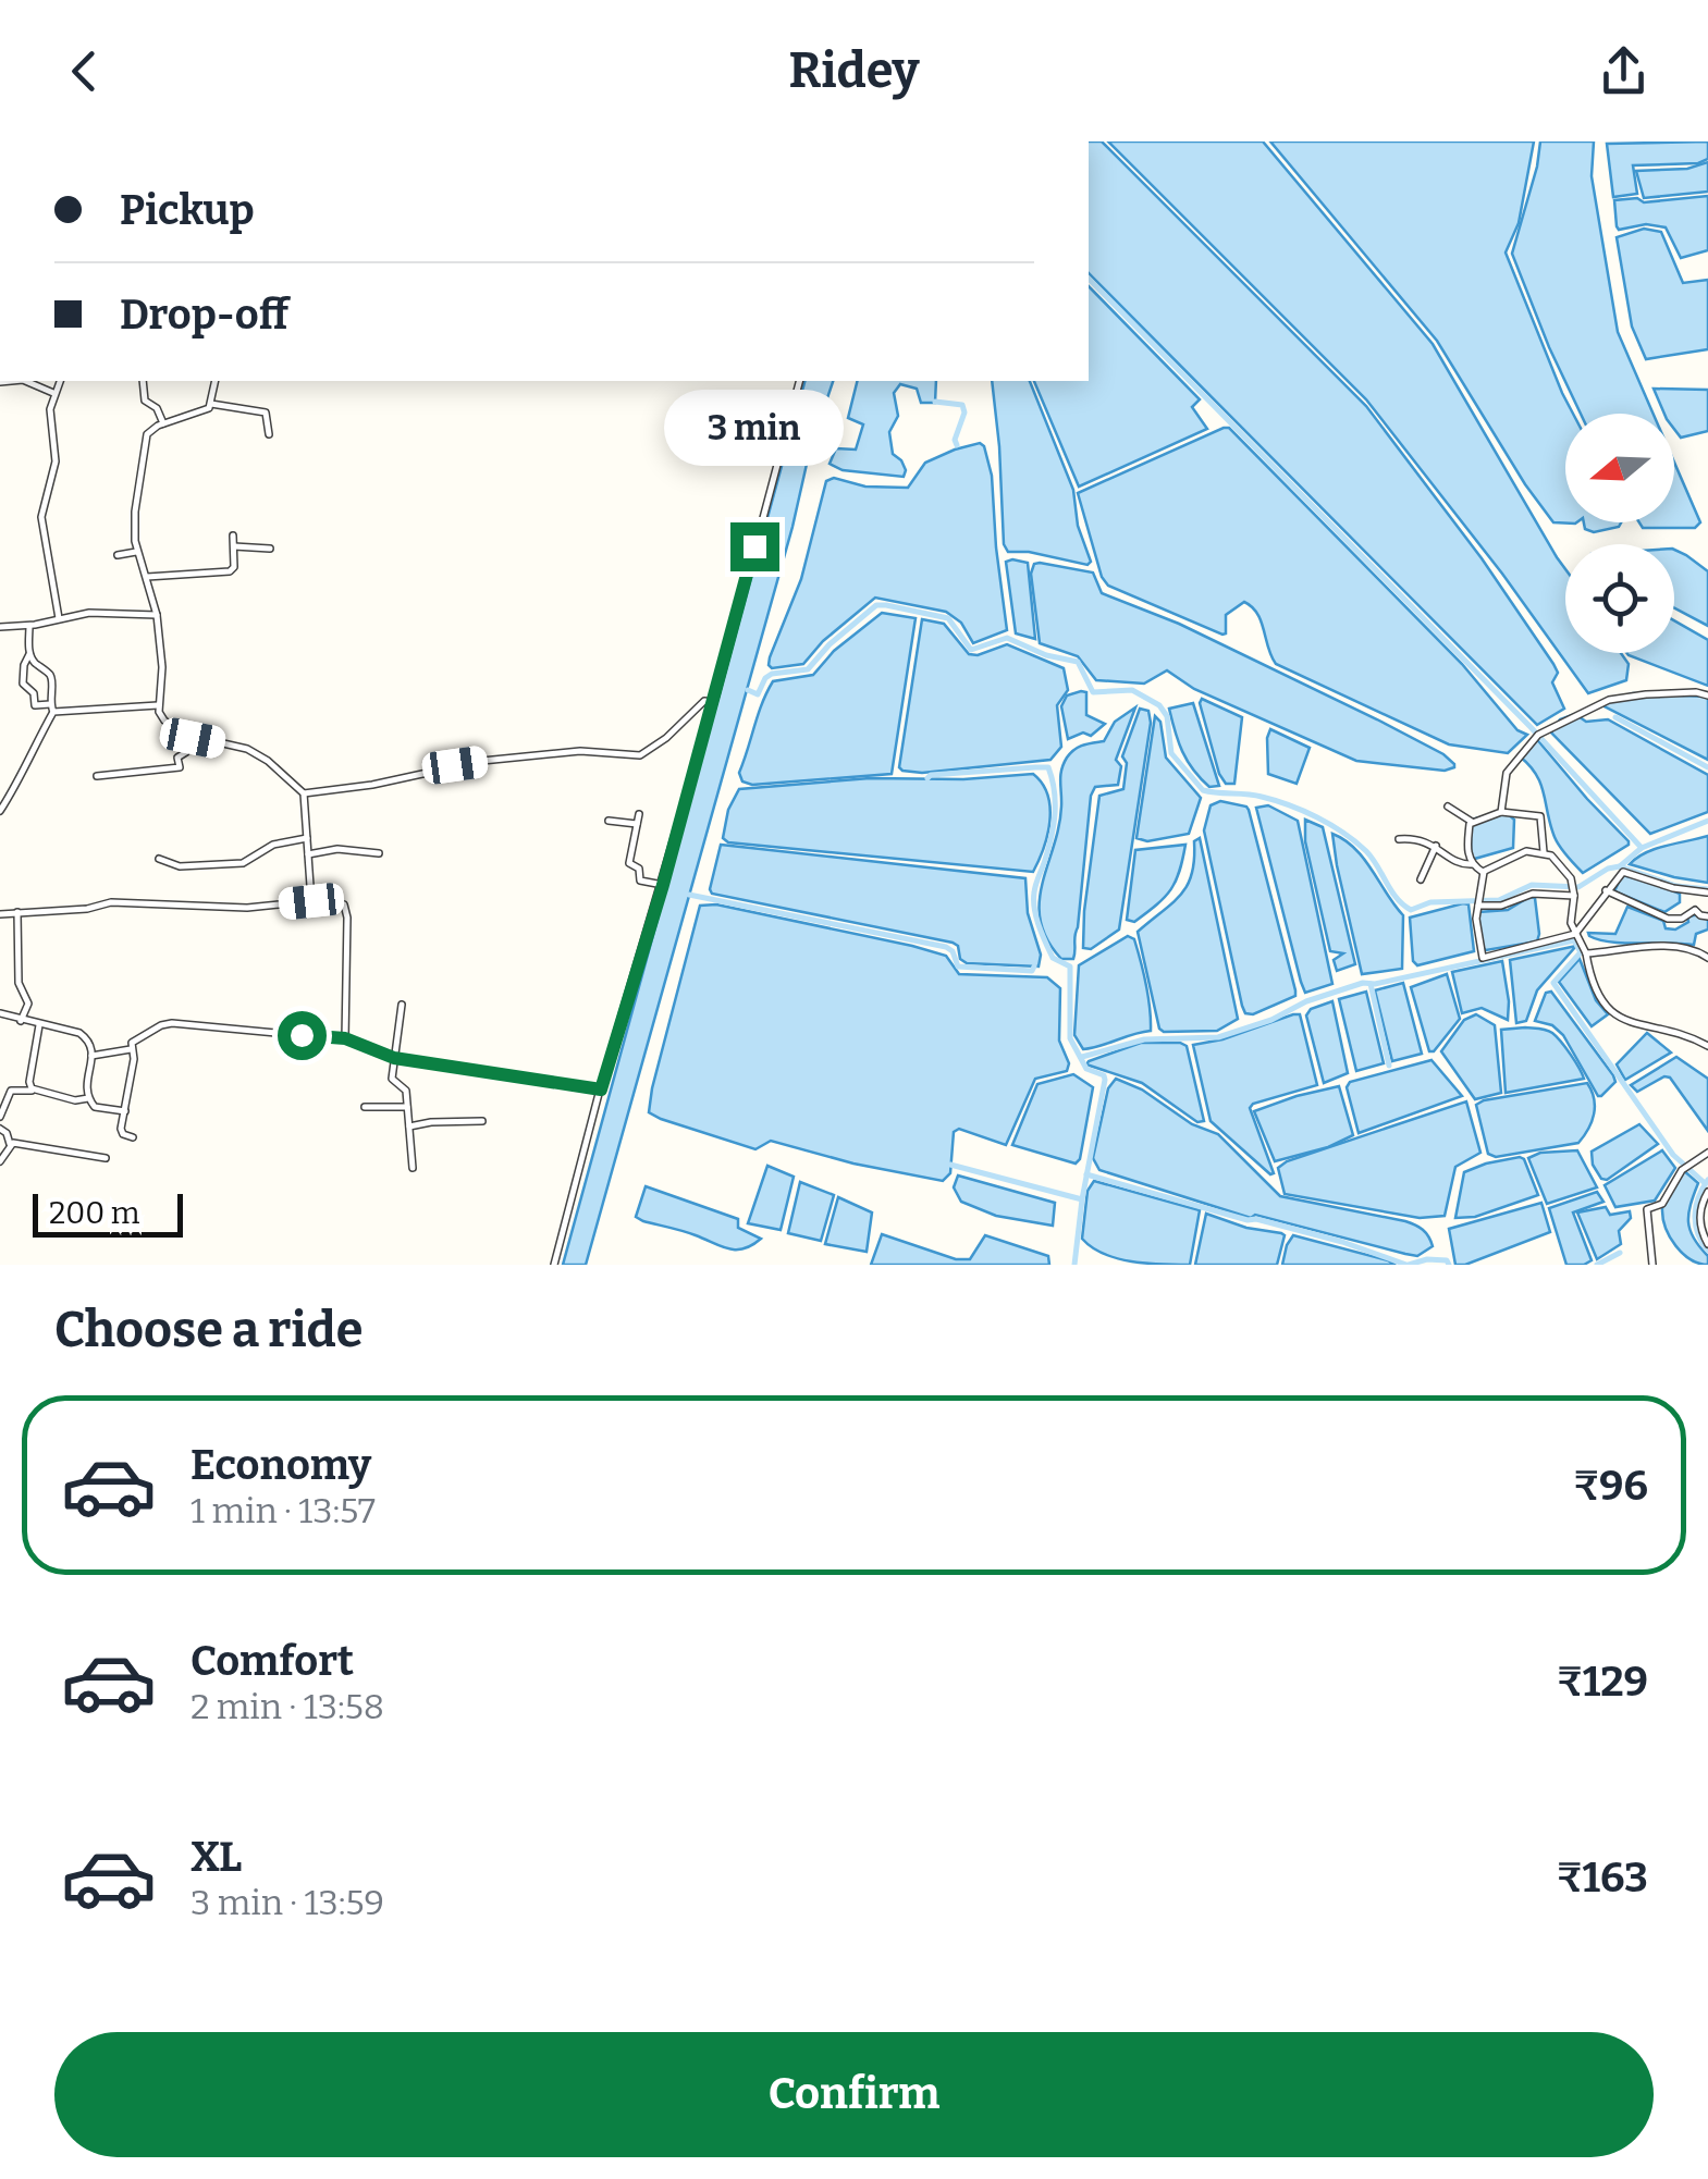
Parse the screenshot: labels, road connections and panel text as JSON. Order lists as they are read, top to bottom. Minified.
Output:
{"scale_bar":"200 m","north":"left","page":{"header":"Ridey","banner":["Pickup","Drop-off"],"bubble":"3 min","scale":"200 m","heading":"Choose a ride","list":[{"name":"Economy","note":"1 min · 13:57","value":"₹96"},{"name":"Comfort","note":"2 min · 13:58","value":"₹129"},{"name":"XL","note":"3 min · 13:59","value":"₹163"}],"buttons":"Confirm"}}
